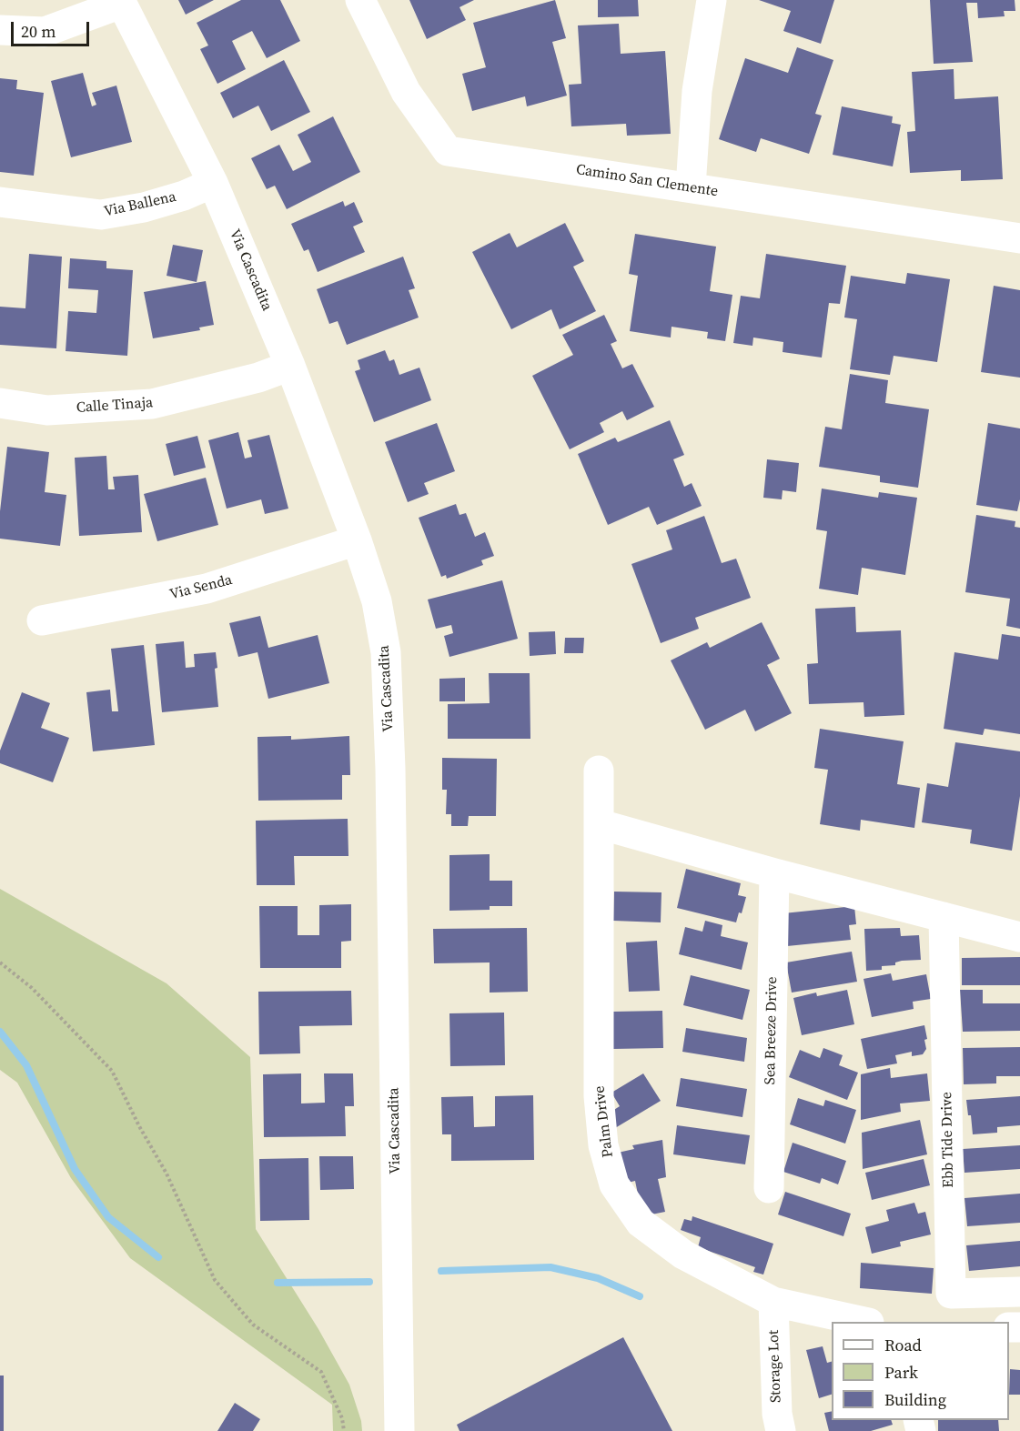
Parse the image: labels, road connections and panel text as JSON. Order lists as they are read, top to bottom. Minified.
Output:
{"streets":{"street":["Camino San Clemente","Via Ballena","Via Cascadita","Calle Tinaja","Via Senda","Sea Breeze Drive","Palm Drive","Ebb Tide Drive","Storage Lot"]},"crossings":[["Via Ballena","Via Cascadita"],["Via Cascadita","Calle Tinaja"],["Via Cascadita","Via Senda"],["Palm Drive","Storage Lot"]],"legend":["Road","Park","Building"],"scale_bar":"20 m"}
